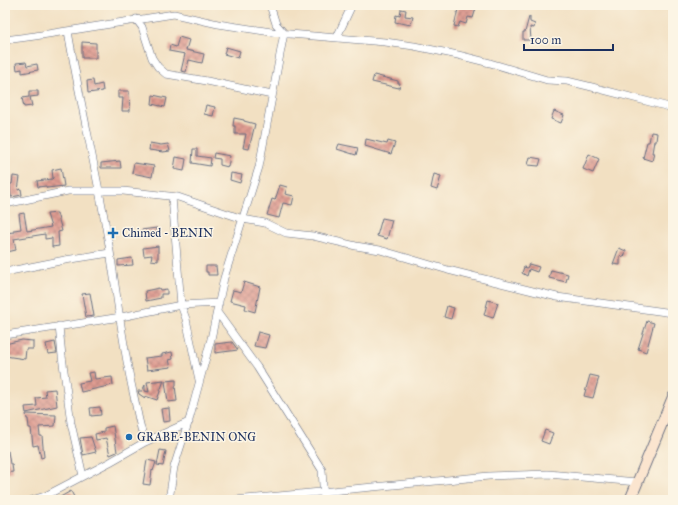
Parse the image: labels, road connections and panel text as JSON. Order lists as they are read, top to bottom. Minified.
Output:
{"places":{"health":["Chimed - BENIN"],"other":["GRABE-BENIN ONG"]},"scale_bar":"100 m"}
